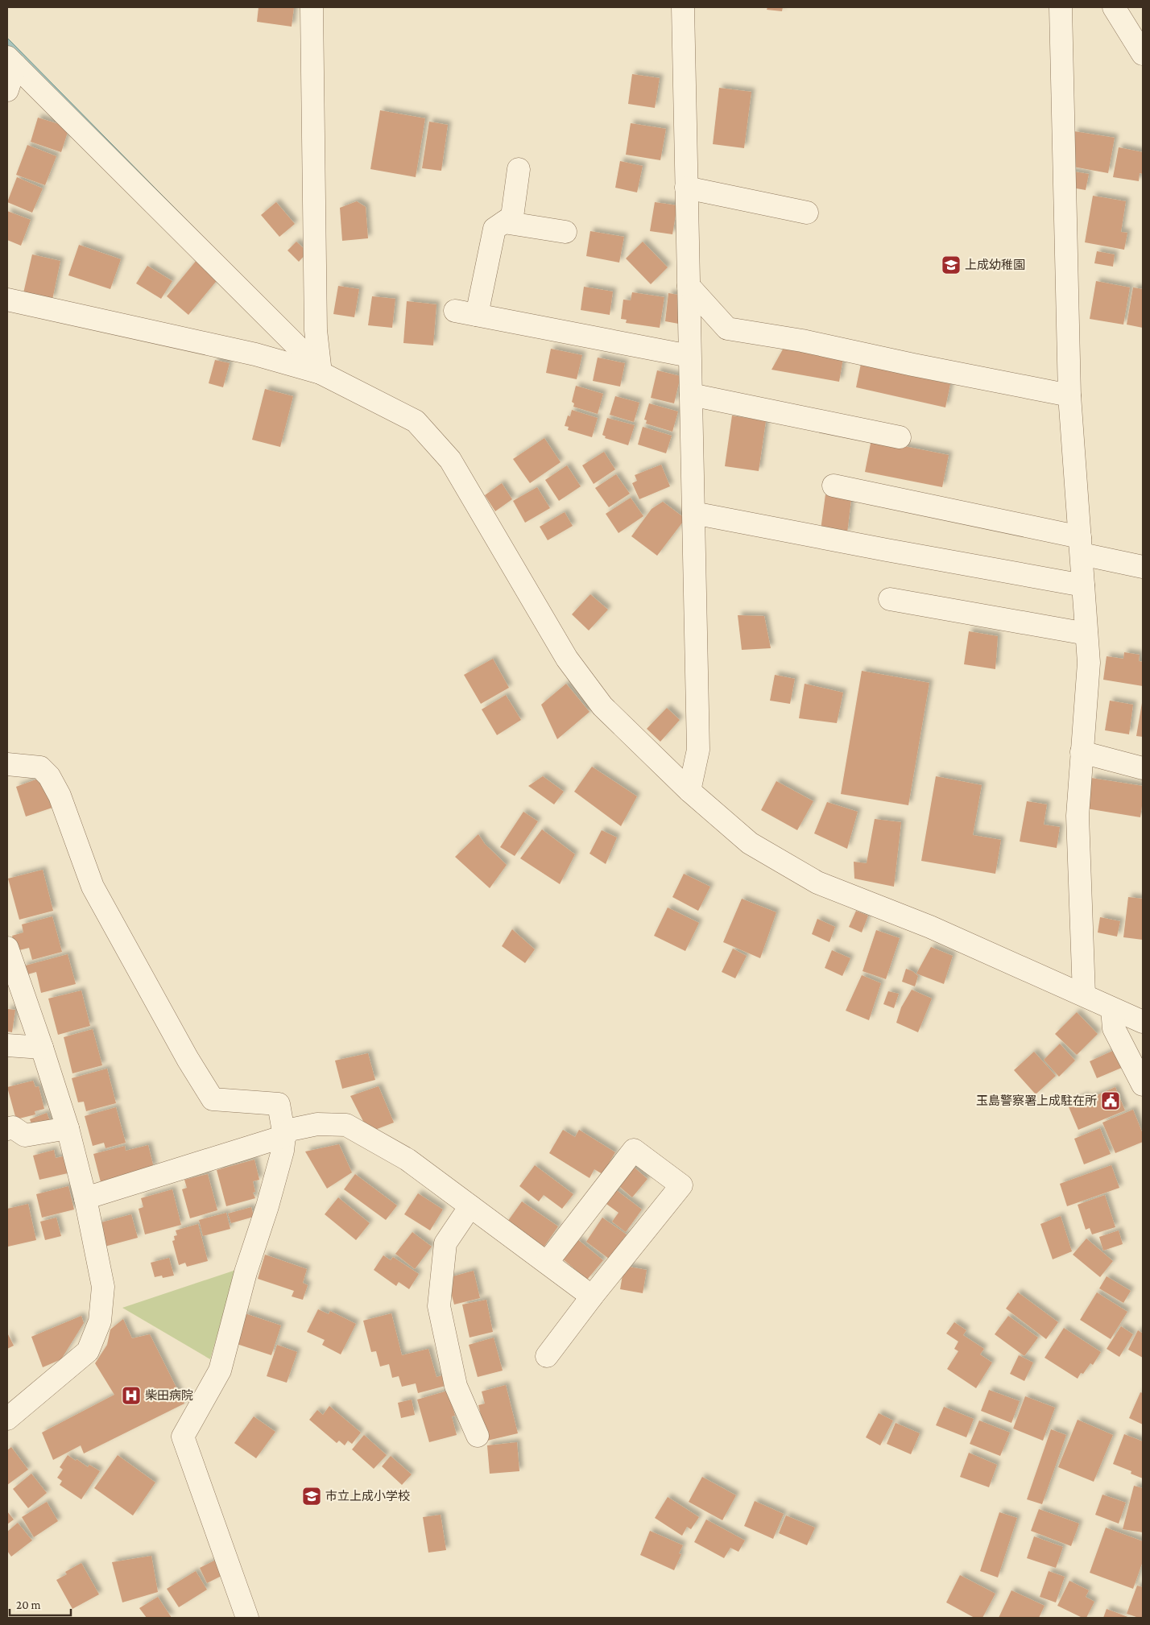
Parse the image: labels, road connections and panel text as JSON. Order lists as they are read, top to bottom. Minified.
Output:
{"places":{"school or university":["上成幼稚園","市立上成小学校"],"public building":["玉島警察署上成駐在所"],"hospital":["柴田病院"]},"scale_bar":"20 m"}
